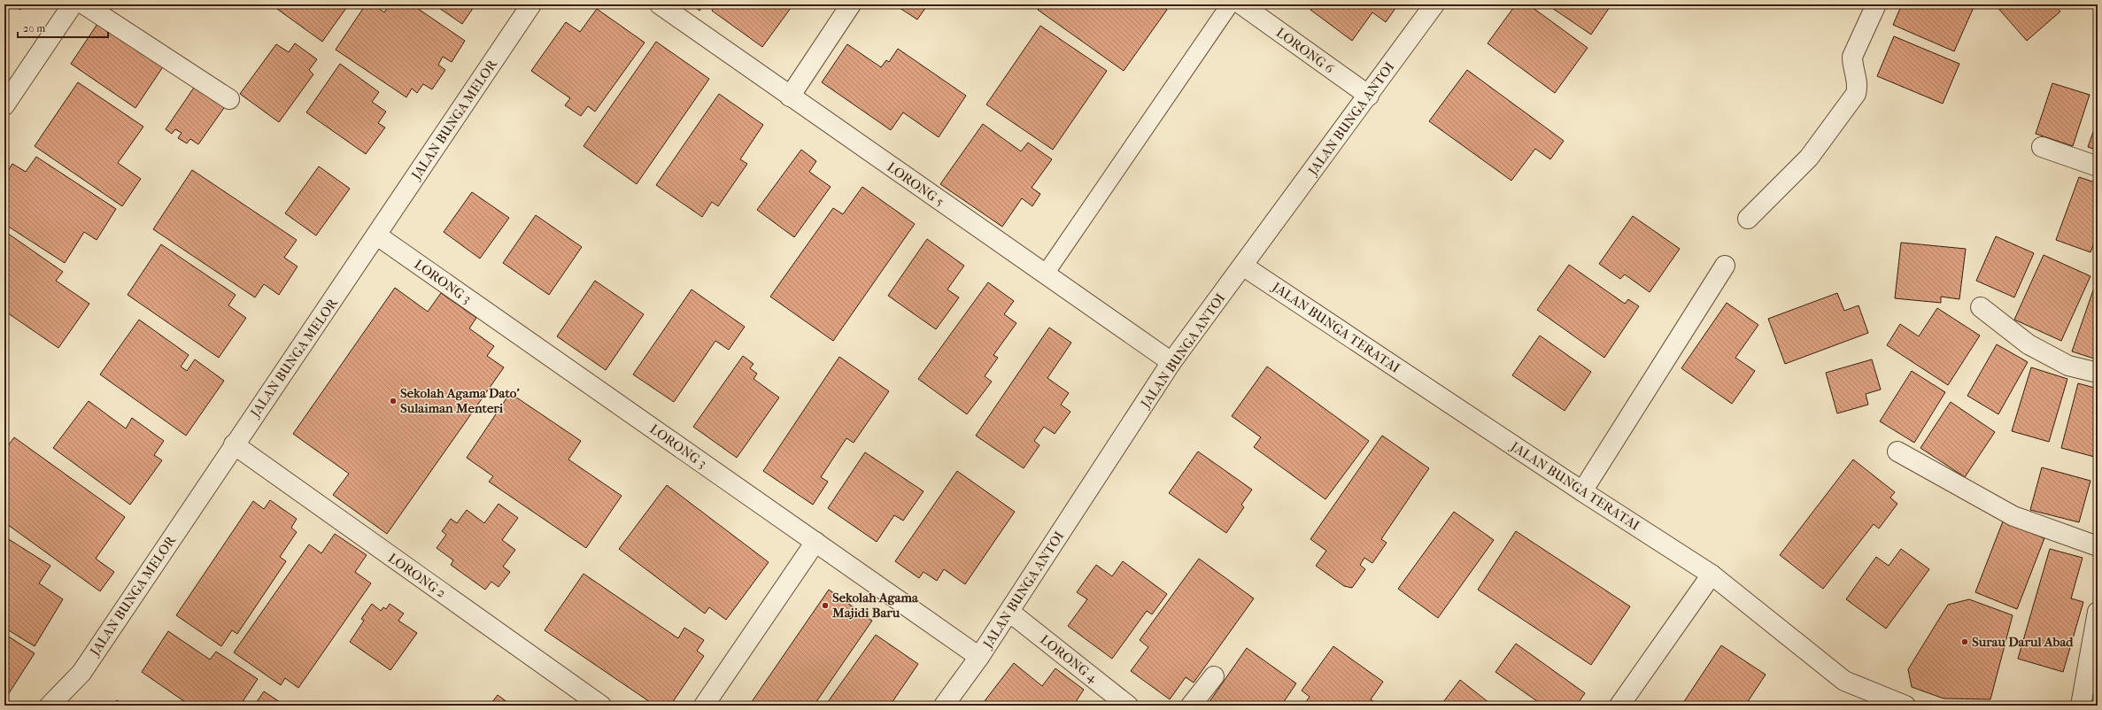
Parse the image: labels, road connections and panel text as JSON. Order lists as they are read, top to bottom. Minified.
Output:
{"streets":{"street":["LORONG 6","JALAN BUNGA ANTOI","JALAN BUNGA MELOR","LORONG 5","LORONG 3","JALAN BUNGA TERATAI","LORONG 2","LORONG 4"]},"crossings":[["LORONG 6","JALAN BUNGA ANTOI"],["JALAN BUNGA ANTOI","LORONG 5"],["JALAN BUNGA ANTOI","LORONG 3"],["JALAN BUNGA ANTOI","JALAN BUNGA TERATAI"],["JALAN BUNGA ANTOI","LORONG 4"],["JALAN BUNGA MELOR","LORONG 3"],["JALAN BUNGA MELOR","LORONG 2"]],"places":["Sekolah Agama Dato' Sulaiman Menteri","Sekolah Agama Majidi Baru","Surau Darul Abad"],"scale_bar":"20 m"}
